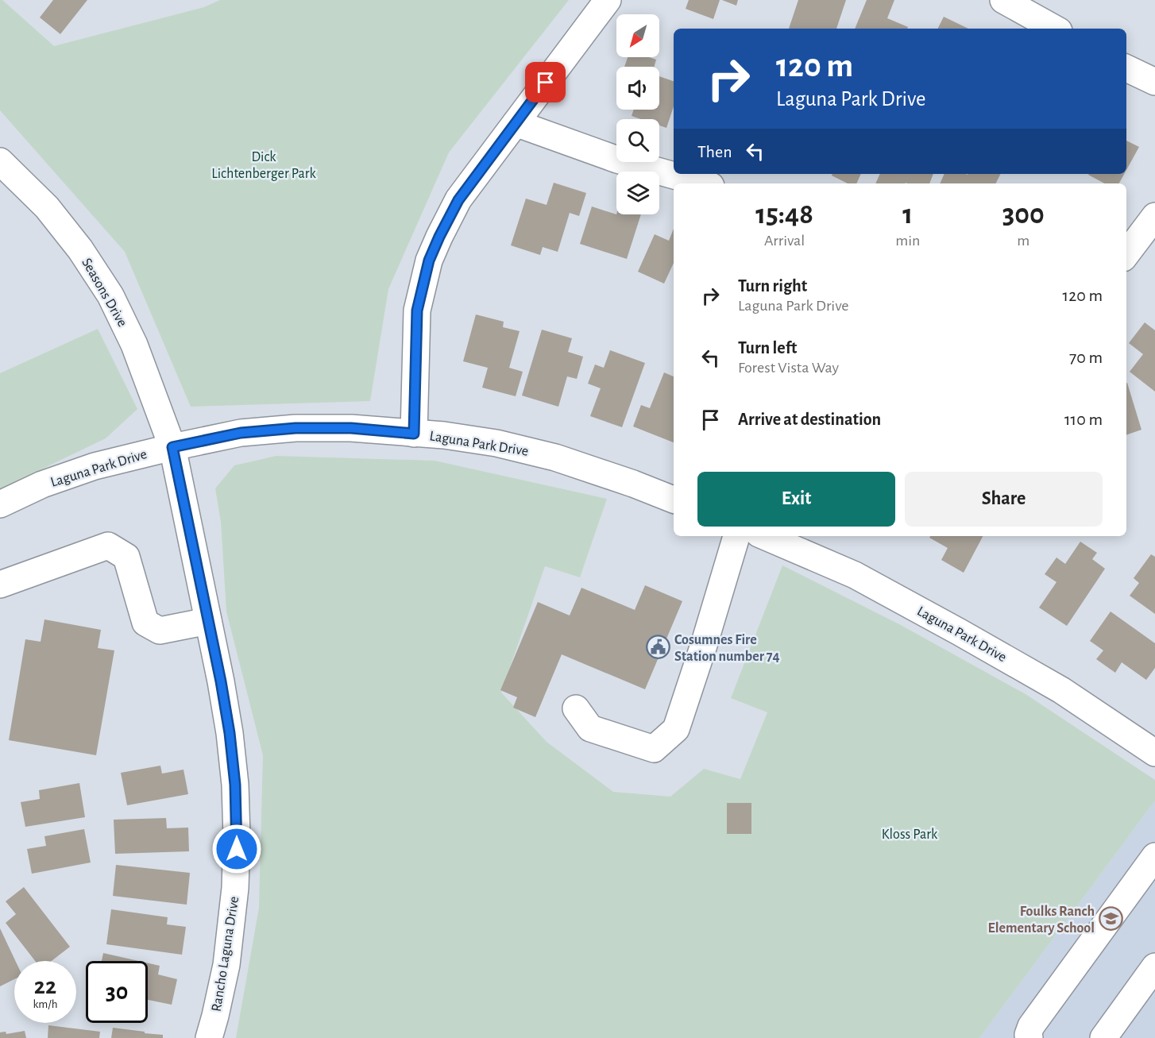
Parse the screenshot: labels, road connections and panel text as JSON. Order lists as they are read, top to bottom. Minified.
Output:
{"streets":{"street":["Seasons Drive","Laguna Park Drive","Rancho Laguna Drive"]},"crossings":[["Seasons Drive","Laguna Park Drive"],["Seasons Drive","Rancho Laguna Drive"],["Laguna Park Drive","Rancho Laguna Drive"]],"parks":["Dick Lichtenberger Park","Kloss Park"],"places":{"public building":["Cosumnes Fire Station number 74"],"school or university":["Foulks Ranch Elementary School"]},"north":"bottom left","page":{"turn":["120 m","Laguna Park Drive"],"then":"Then","eta":["15:48","Arrival","1","min","300","m"],"list":[{"name":"Turn right","note":"Laguna Park Drive","value":"120 m"},{"name":"Turn left","note":"Forest Vista Way","value":"70 m"},{"name":"Arrive at destination","value":"110 m"}],"buttons":["Exit","Share"],"speed":"22 km/h","limit":"30"}}
